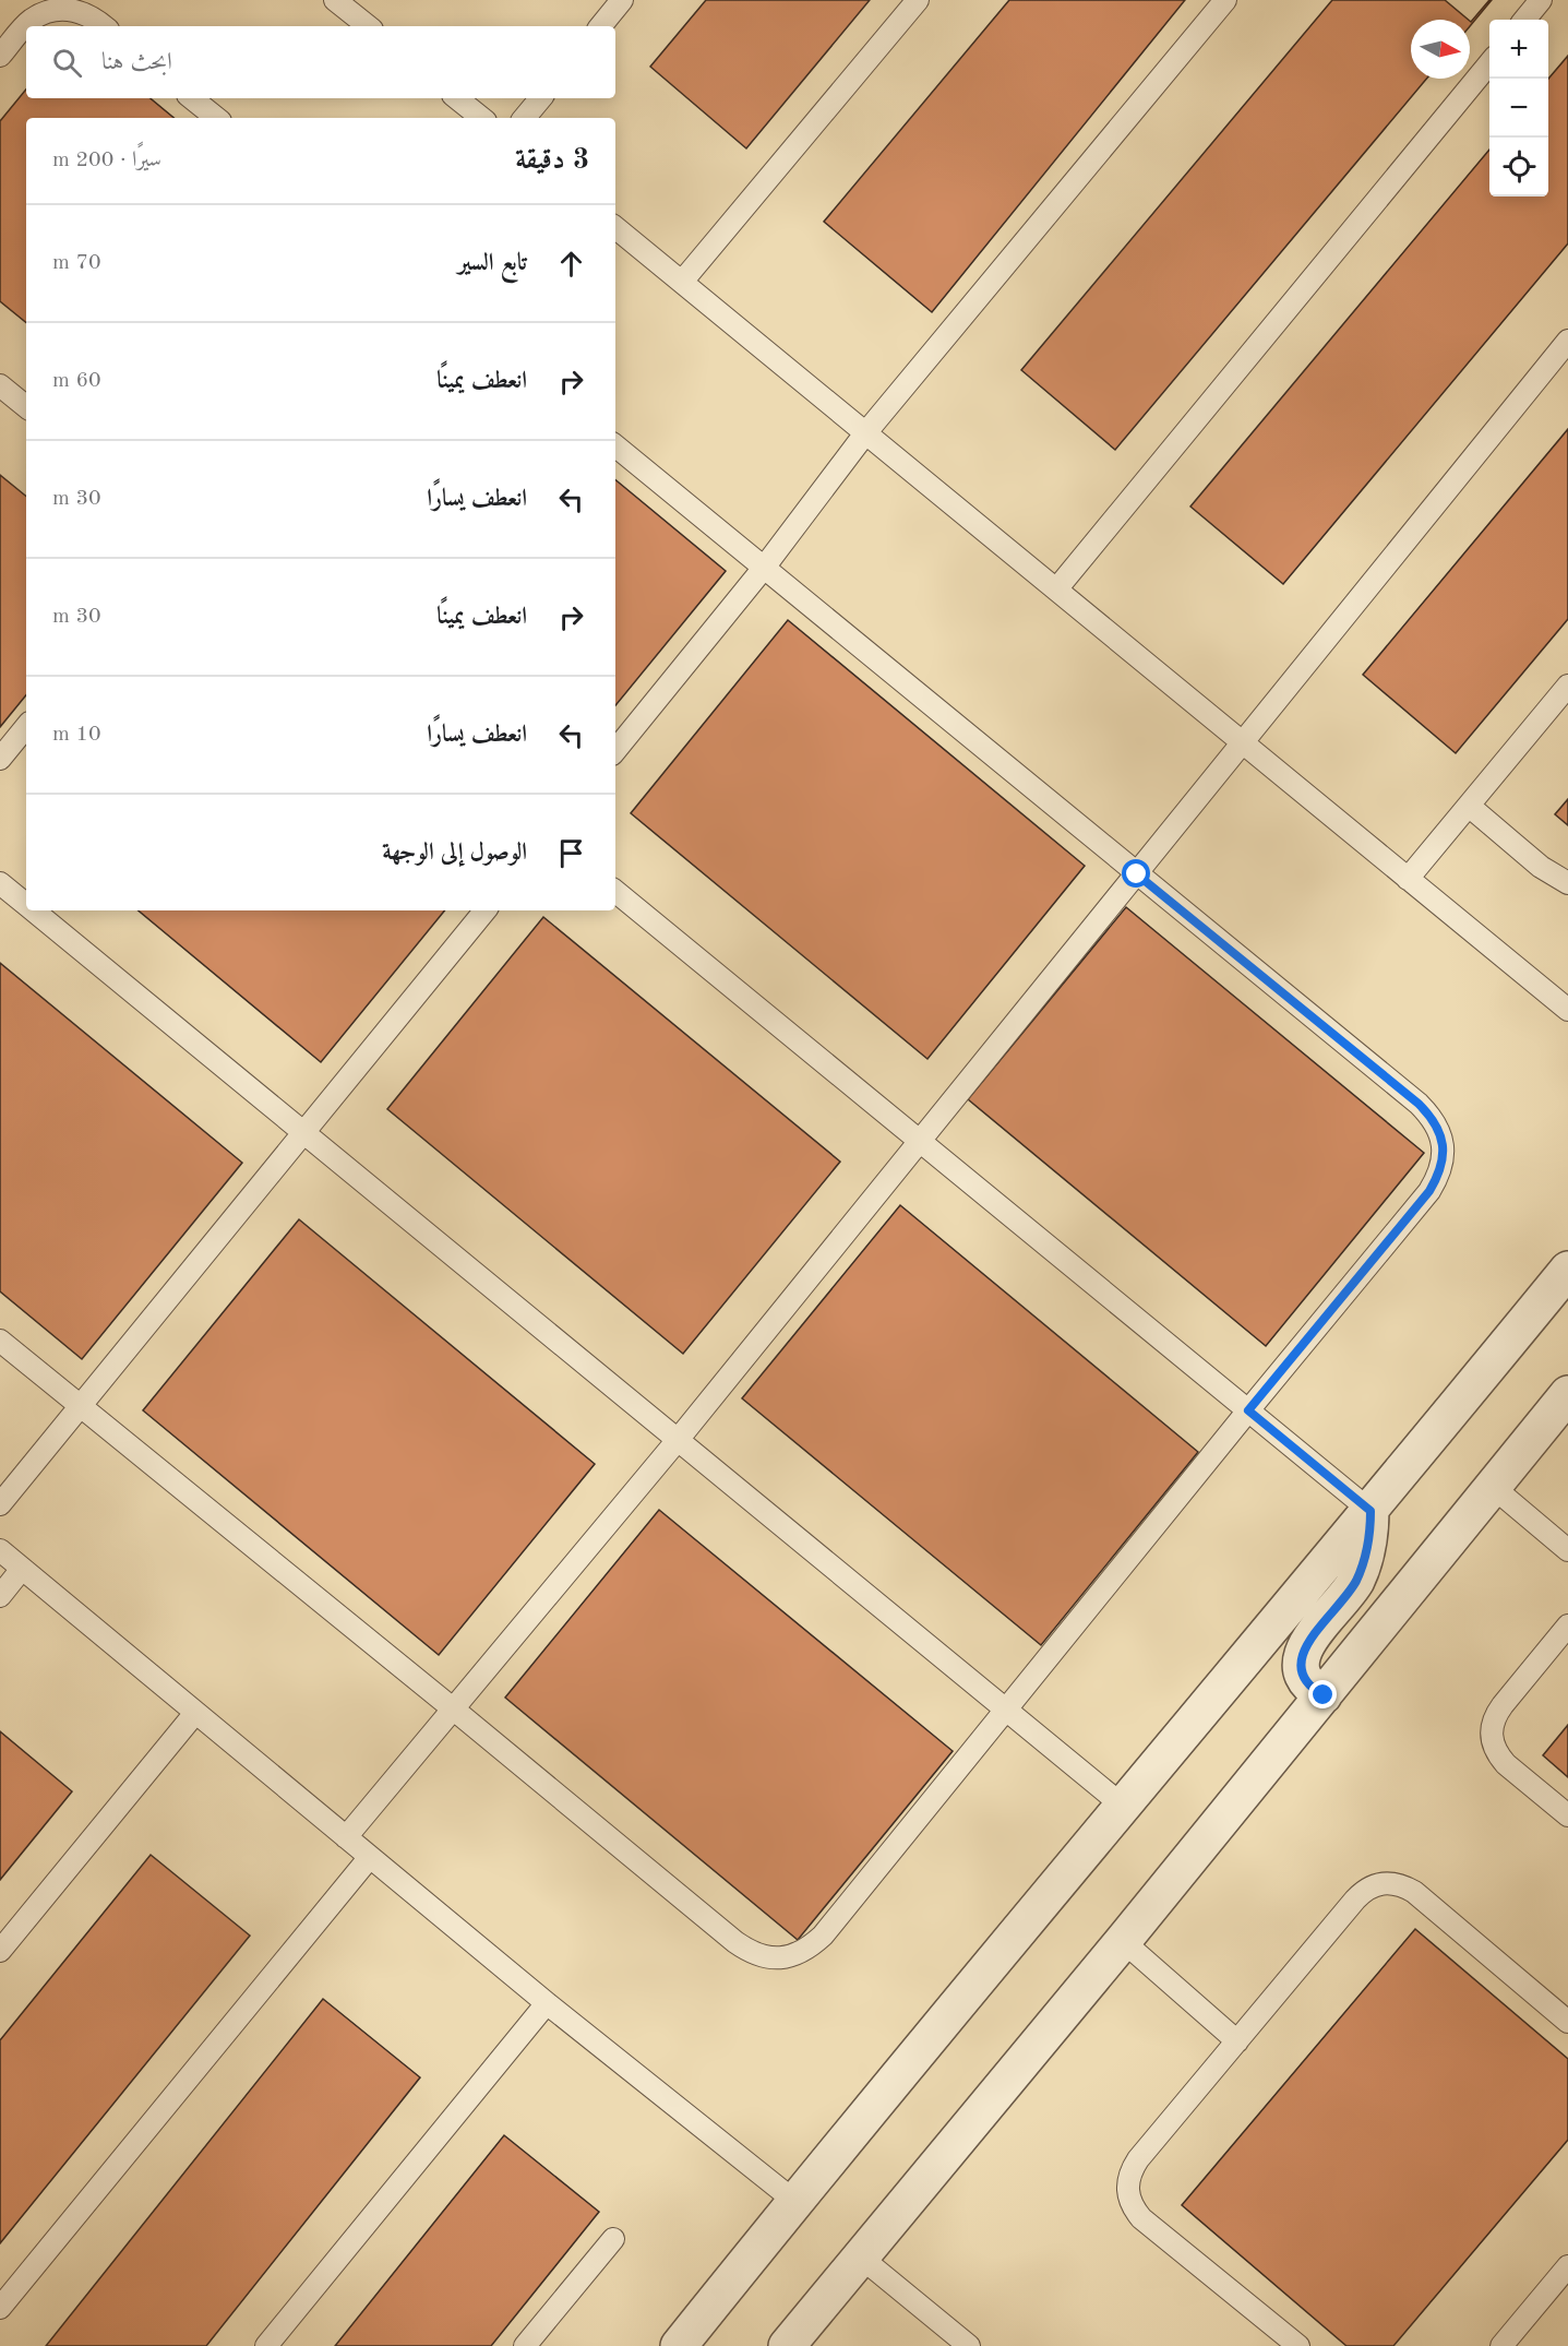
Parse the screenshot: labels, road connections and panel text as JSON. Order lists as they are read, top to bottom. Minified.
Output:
{"north":"right","page":{"map_buttons":["+","−"],"search":"ابحث هنا","heading":["3 دقيقة","سيرًا · 200 m"],"list":[["تابع السير","70 m"],["انعطف يمينًا","60 m"],["انعطف يسارًا","30 m"],["انعطف يمينًا","30 m"],["انعطف يسارًا","10 m"],"الوصول إلى الوجهة"]}}
